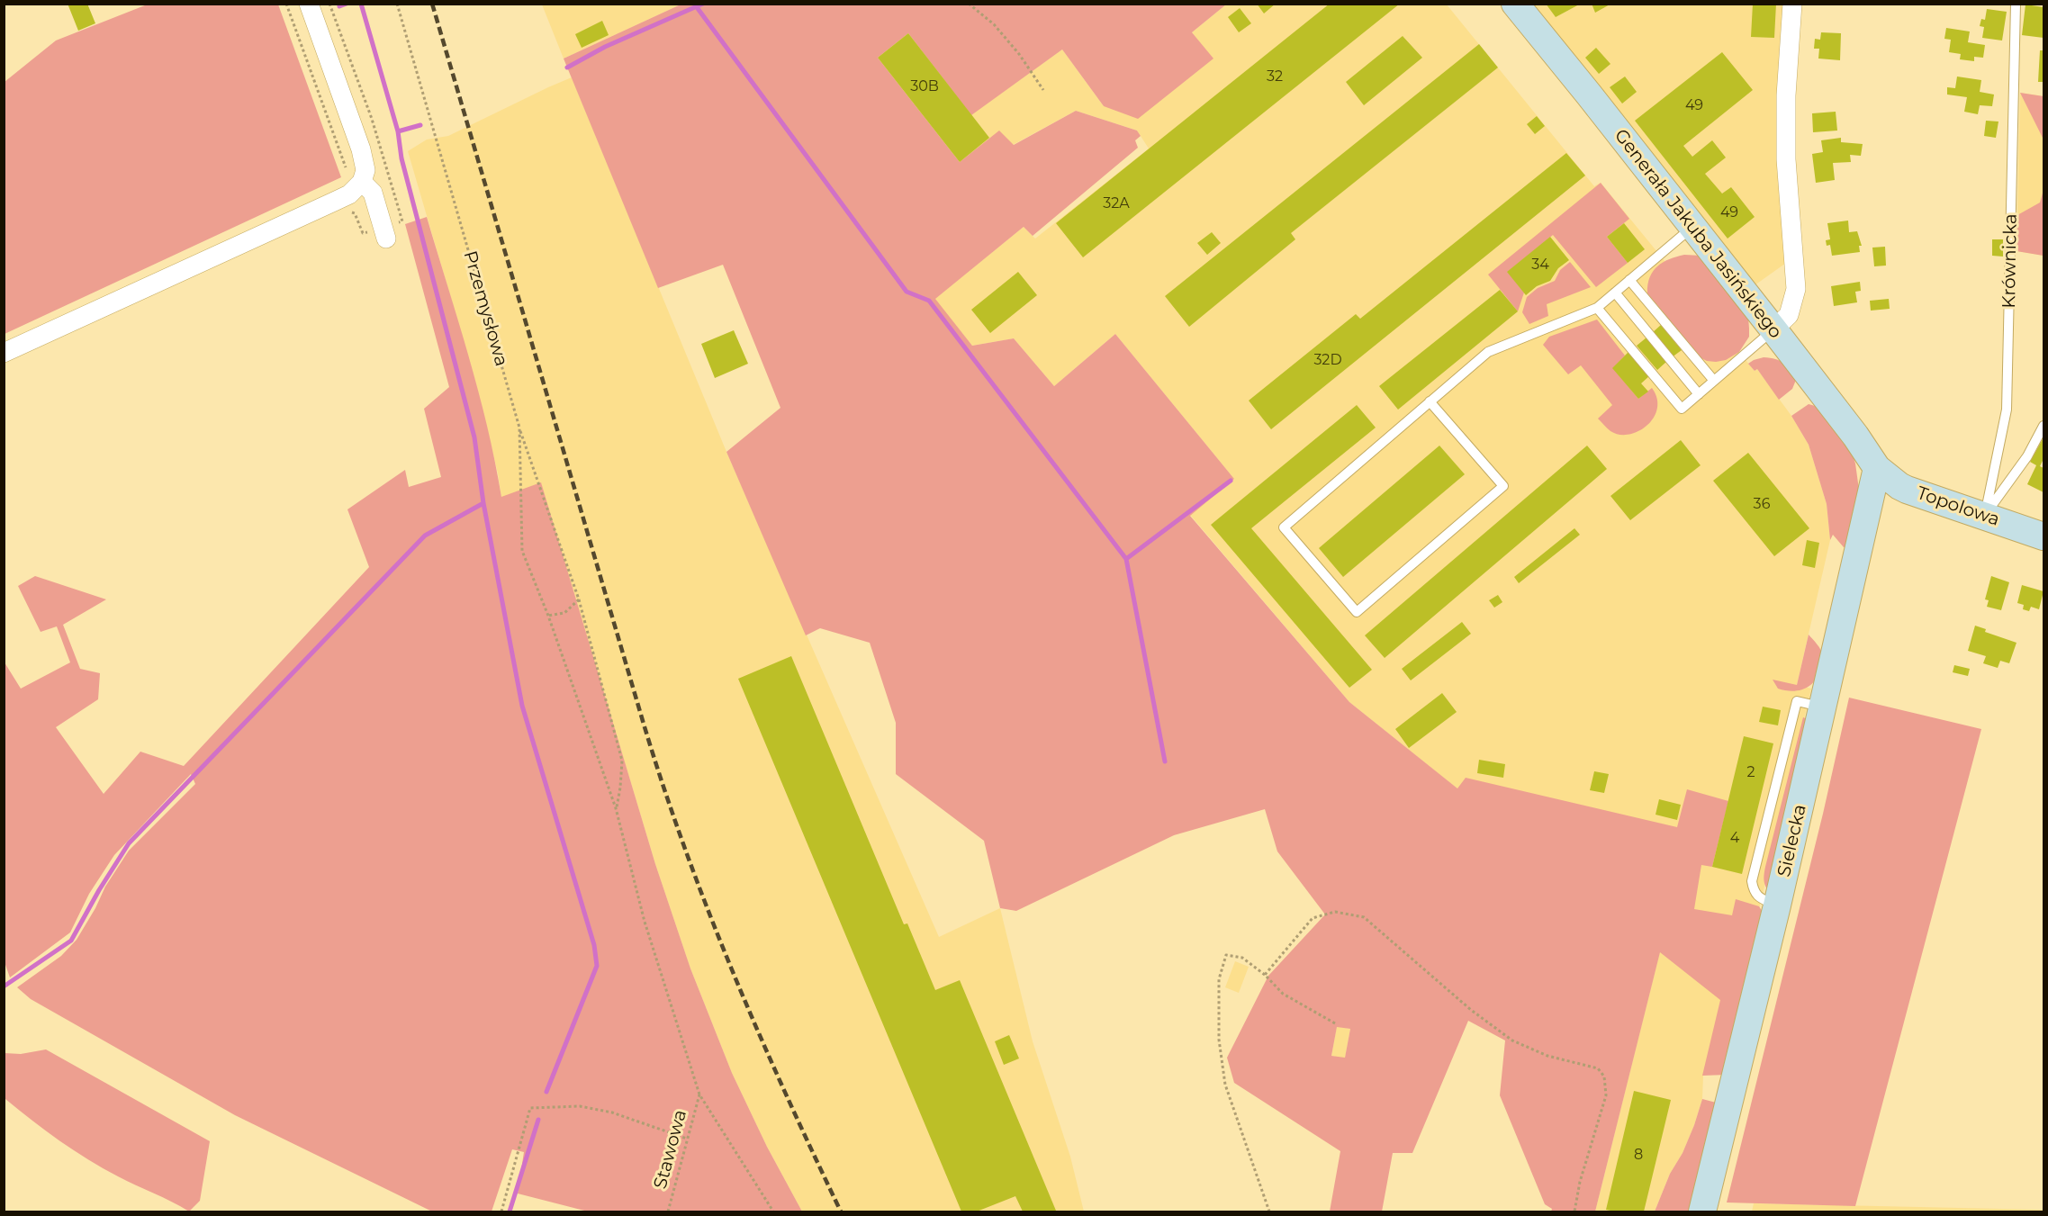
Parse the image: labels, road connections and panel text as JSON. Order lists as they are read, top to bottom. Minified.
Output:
{"streets":{"street":["Generała Jakuba Jasińskiego","Topolowa","Sielecka"],"lane":["Krównicka"],"path":["Przemysłowa","Stawowa"]},"crossings":[["Generała Jakuba Jasińskiego","Topolowa"],["Generała Jakuba Jasińskiego","Sielecka"],["Krównicka","Topolowa"],["Przemysłowa","Stawowa"],["Topolowa","Sielecka"]],"house_numbers":["32","30B","49","32A","49","34","32D","36","2","4","8"]}
